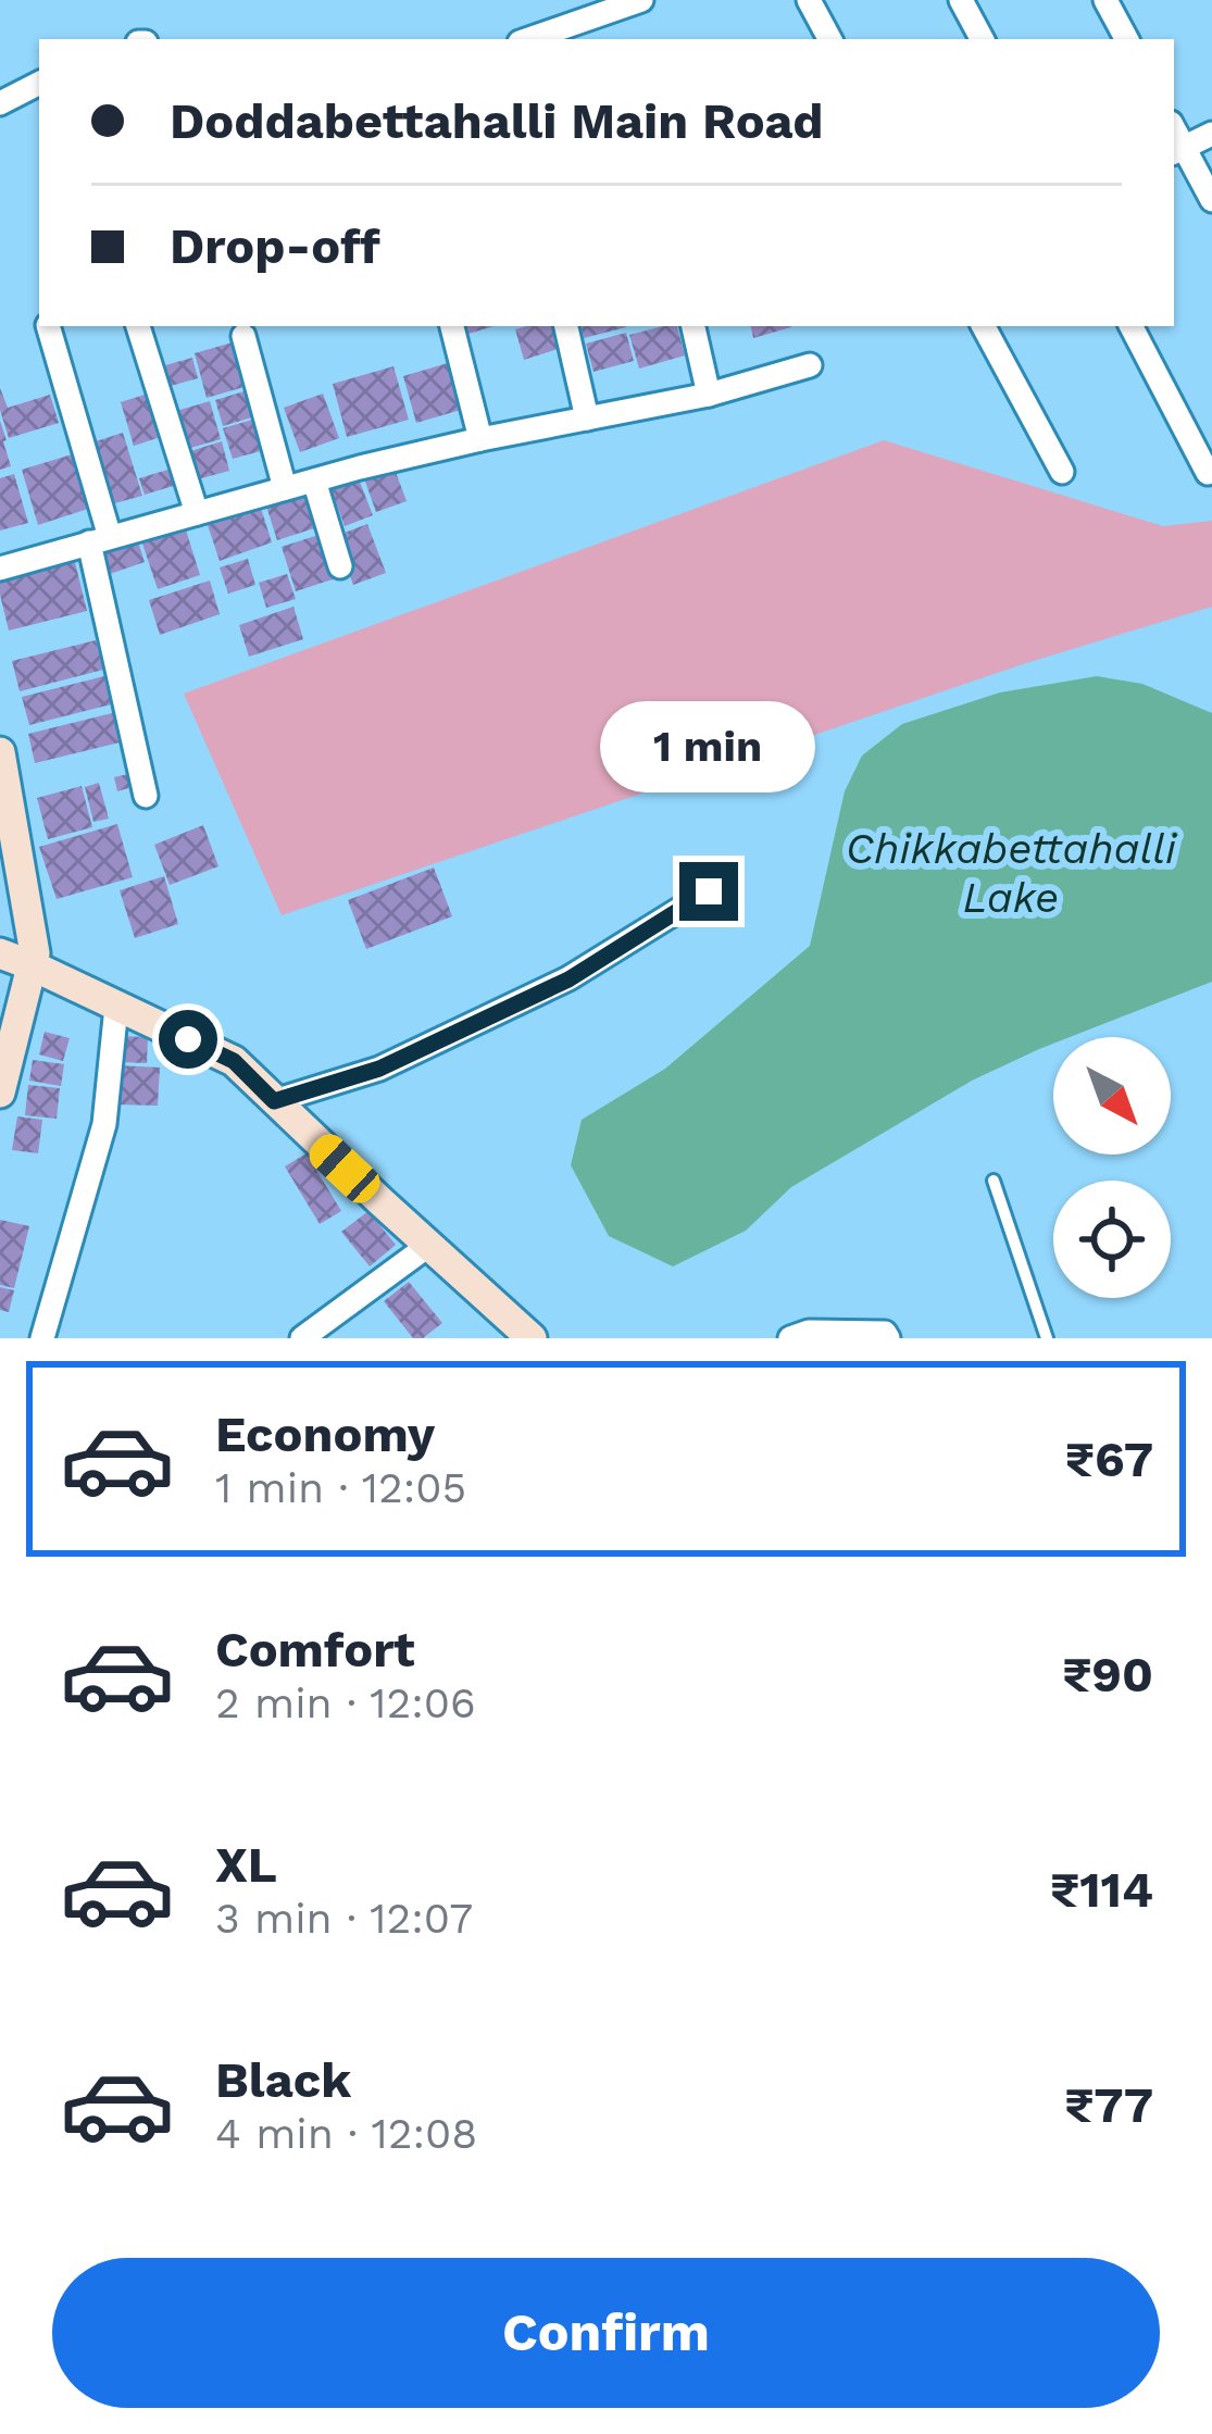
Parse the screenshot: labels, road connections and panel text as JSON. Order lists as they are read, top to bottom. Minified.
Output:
{"water":["Chikkabettahalli Lake"],"north":"bottom right","page":{"banner":["Doddabettahalli Main Road","Drop-off"],"bubble":"1 min","list":[{"name":"Economy","note":"1 min · 12:05","value":"₹67"},{"name":"Comfort","note":"2 min · 12:06","value":"₹90"},{"name":"XL","note":"3 min · 12:07","value":"₹114"},{"name":"Black","note":"4 min · 12:08","value":"₹77"}],"buttons":"Confirm"}}
